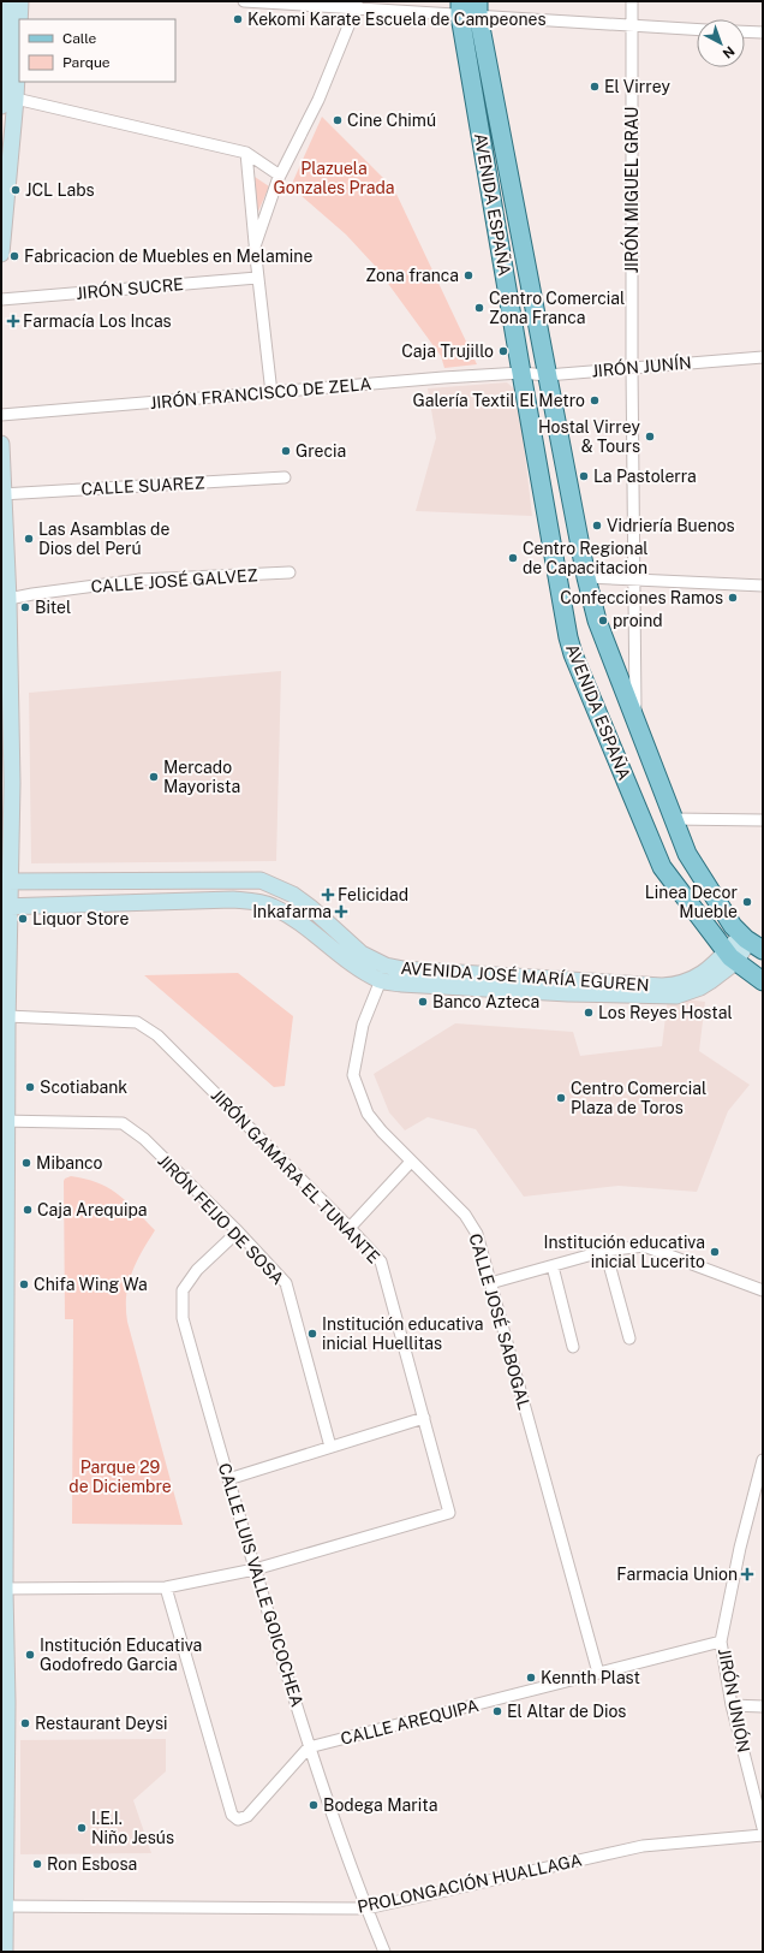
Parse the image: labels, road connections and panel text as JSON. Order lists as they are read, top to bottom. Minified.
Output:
{"streets":{"main road":["AVENIDA ESPAÑA","AVENIDA JOSÉ MARÍA EGUREN"],"street":["JIRÓN MIGUEL GRAU","JIRÓN SUCRE","JIRÓN JUNÍN","JIRÓN FRANCISCO DE ZELA","CALLE SUAREZ","CALLE JOSÉ GALVEZ","JIRÓN GAMARA EL TUNANTE","JIRÓN FEIJO DE SOSA","CALLE JOSÉ SABOGAL","CALLE LUIS VALLE GOICOCHEA","JIRÓN UNIÓN","CALLE AREQUIPA","PROLONGACIÓN HUALLAGA"]},"crossings":[["JIRÓN MIGUEL GRAU","AVENIDA ESPAÑA"],["JIRÓN MIGUEL GRAU","JIRÓN JUNÍN"],["AVENIDA ESPAÑA","JIRÓN JUNÍN"],["AVENIDA ESPAÑA","JIRÓN FRANCISCO DE ZELA"],["AVENIDA ESPAÑA","AVENIDA JOSÉ MARÍA EGUREN"],["JIRÓN JUNÍN","JIRÓN FRANCISCO DE ZELA"],["AVENIDA JOSÉ MARÍA EGUREN","CALLE JOSÉ SABOGAL"],["JIRÓN GAMARA EL TUNANTE","CALLE LUIS VALLE GOICOCHEA"],["JIRÓN FEIJO DE SOSA","CALLE LUIS VALLE GOICOCHEA"],["CALLE JOSÉ SABOGAL","CALLE AREQUIPA"],["CALLE LUIS VALLE GOICOCHEA","CALLE AREQUIPA"],["CALLE LUIS VALLE GOICOCHEA","PROLONGACIÓN HUALLAGA"],["JIRÓN UNIÓN","CALLE AREQUIPA"]],"parks":["Plazuela Gonzales Prada","Parque 29 de Diciembre"],"places":{"other":["Kekomi Karate Escuela de Campeones","El Virrey","Cine Chimú","JCL Labs","Fabricacion de Muebles en Melamine","Zona franca","Centro Comercial Zona Franca","Caja Trujillo","Galería Textil El Metro","Hostal Virrey & Tours","Grecia","La Pastolerra","Vidriería Buenos","Las Asamblas de Dios del Perú","Centro Regional de Capacitacion","Confecciones Ramos","Bitel","proind","Mercado Mayorista","Linea Decor Mueble","Liquor Store","Banco Azteca","Los Reyes Hostal","Scotiabank","Centro Comercial Plaza de Toros","Mibanco","Caja Arequipa","Institución educativa inicial Lucerito","Chifa Wing Wa","Institución educativa inicial Huellitas","Institución Educativa Godofredo Garcia","Kennth Plast","El Altar de Dios","Restaurant Deysi","Bodega Marita","I.E.I. Niño Jesús","Ron Esbosa"],"health":["Farmacía Los Incas","Felicidad","Inkafarma","Farmacia Union"]},"legend":["Calle","Parque"],"north":"bottom right"}
